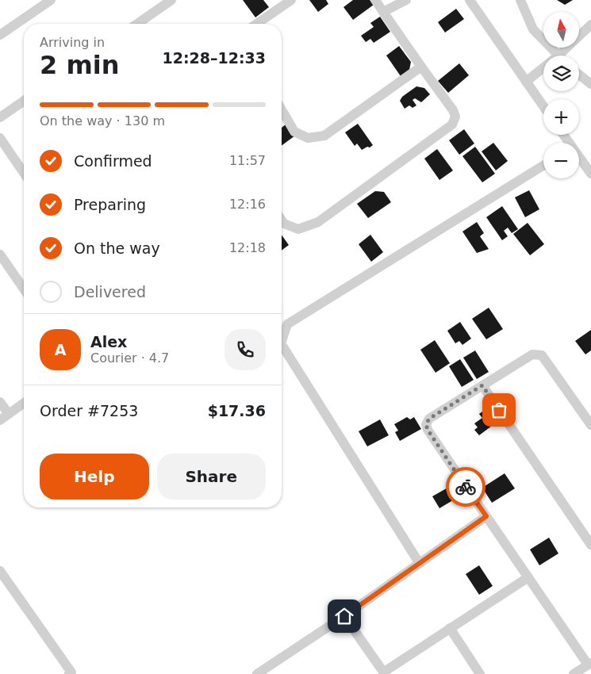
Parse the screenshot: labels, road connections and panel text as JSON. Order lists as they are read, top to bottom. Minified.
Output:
{"north":"top","page":{"map_buttons":["+","−"],"heading":["2 min","Arriving in","12:28–12:33"],"panel":["Alex","Courier · 4.7","Order #7253","$17.36"],"bar":"On the way · 130 m","list":[["Confirmed","11:57"],["Preparing","12:16"],["On the way","12:18"],"Delivered"],"round":"A","buttons":["Help","Share"]}}
